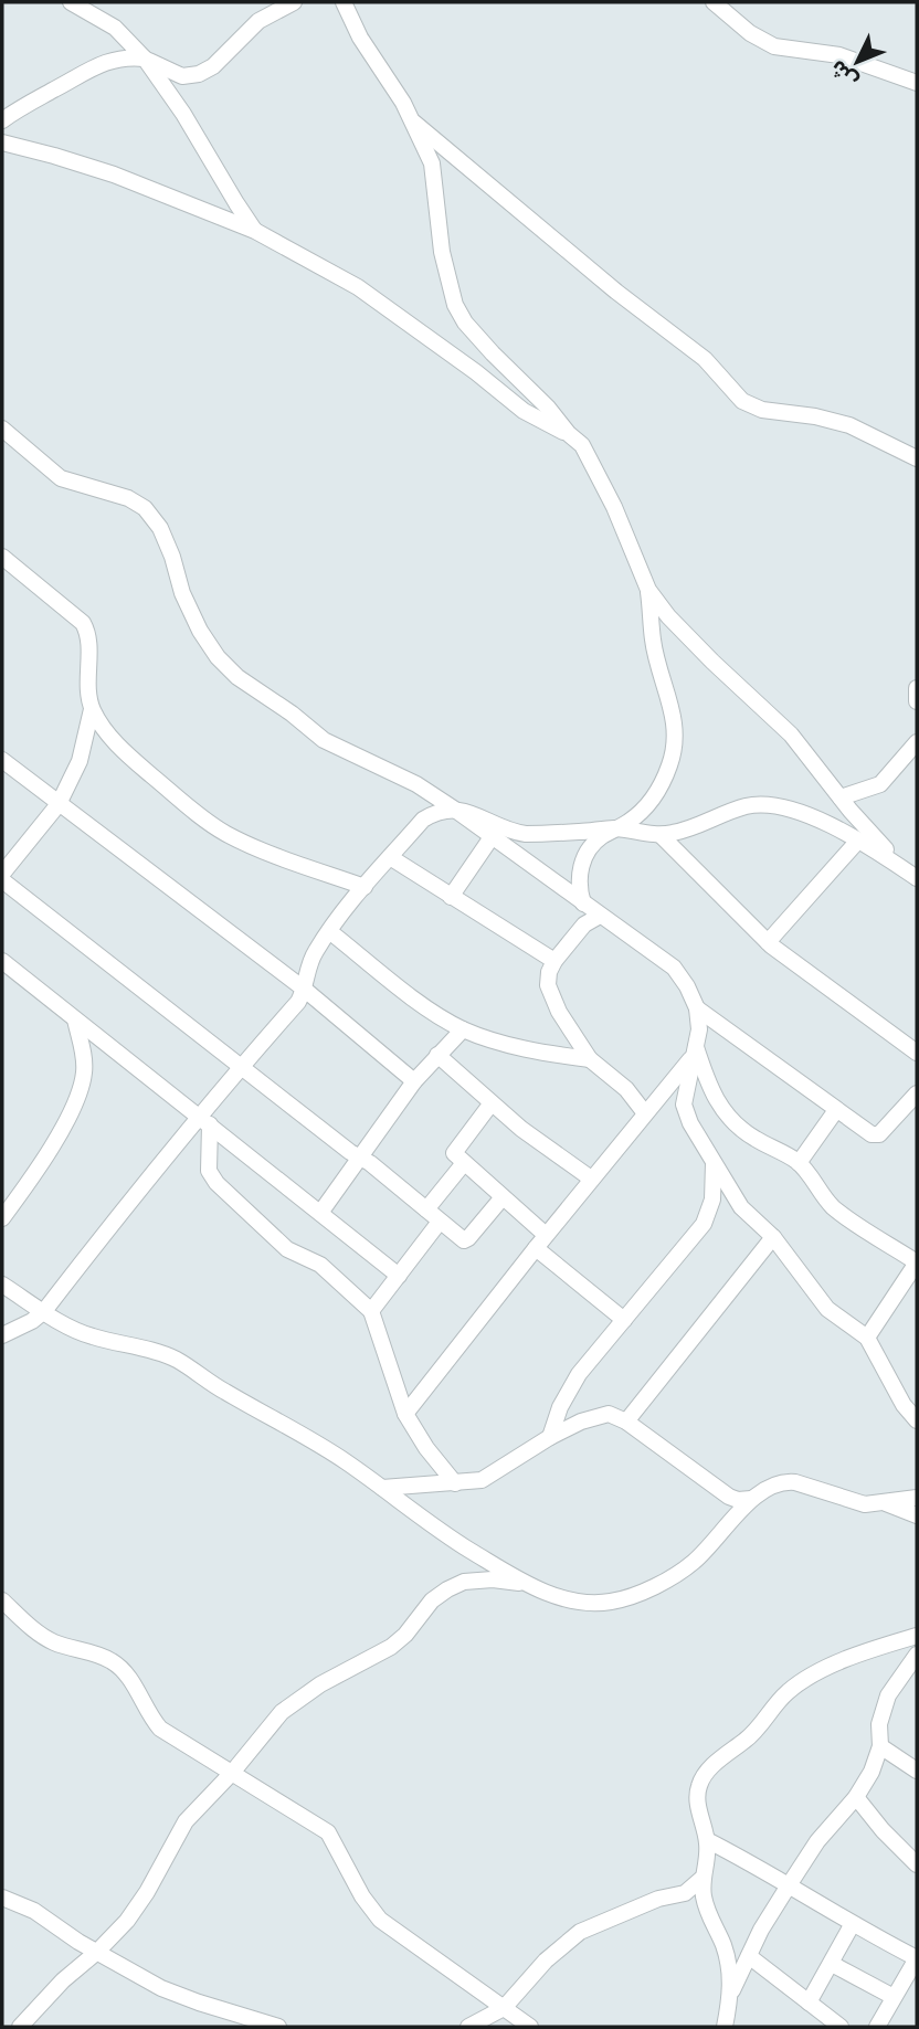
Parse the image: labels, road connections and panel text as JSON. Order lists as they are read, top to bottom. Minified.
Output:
{"north":"bottom left"}
